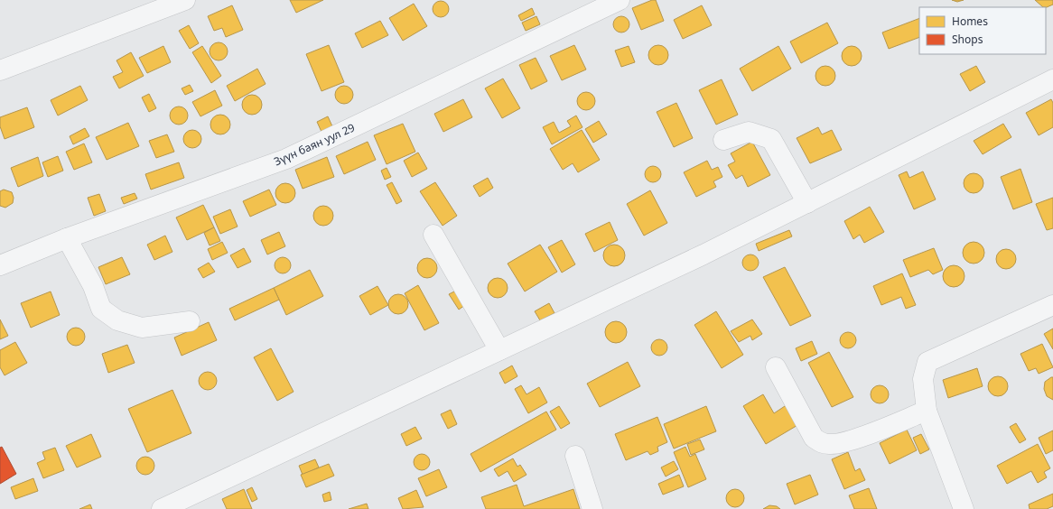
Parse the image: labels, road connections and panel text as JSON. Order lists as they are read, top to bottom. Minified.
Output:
{"streets":{"street":["Зүүн баян уул 29"]},"legend":["Homes","Shops"]}
